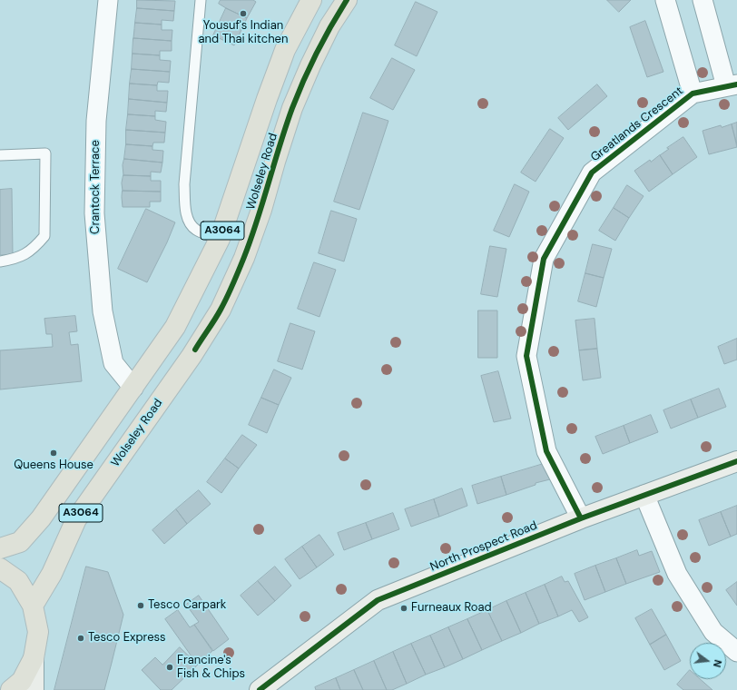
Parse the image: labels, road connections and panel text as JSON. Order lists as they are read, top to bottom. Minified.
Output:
{"streets":{"main road":["Wolseley Road","A3064"],"street":["Greatlands Crescent","Crantock Terrace","North Prospect Road"]},"crossings":[["Greatlands Crescent","North Prospect Road"],["Wolseley Road","Crantock Terrace"]],"places":["Yousuf's Indian and Thai kitchen","Queens House","Tesco Carpark","Furneaux Road","Tesco Express","Francine's Fish & Chips"],"north":"right"}
